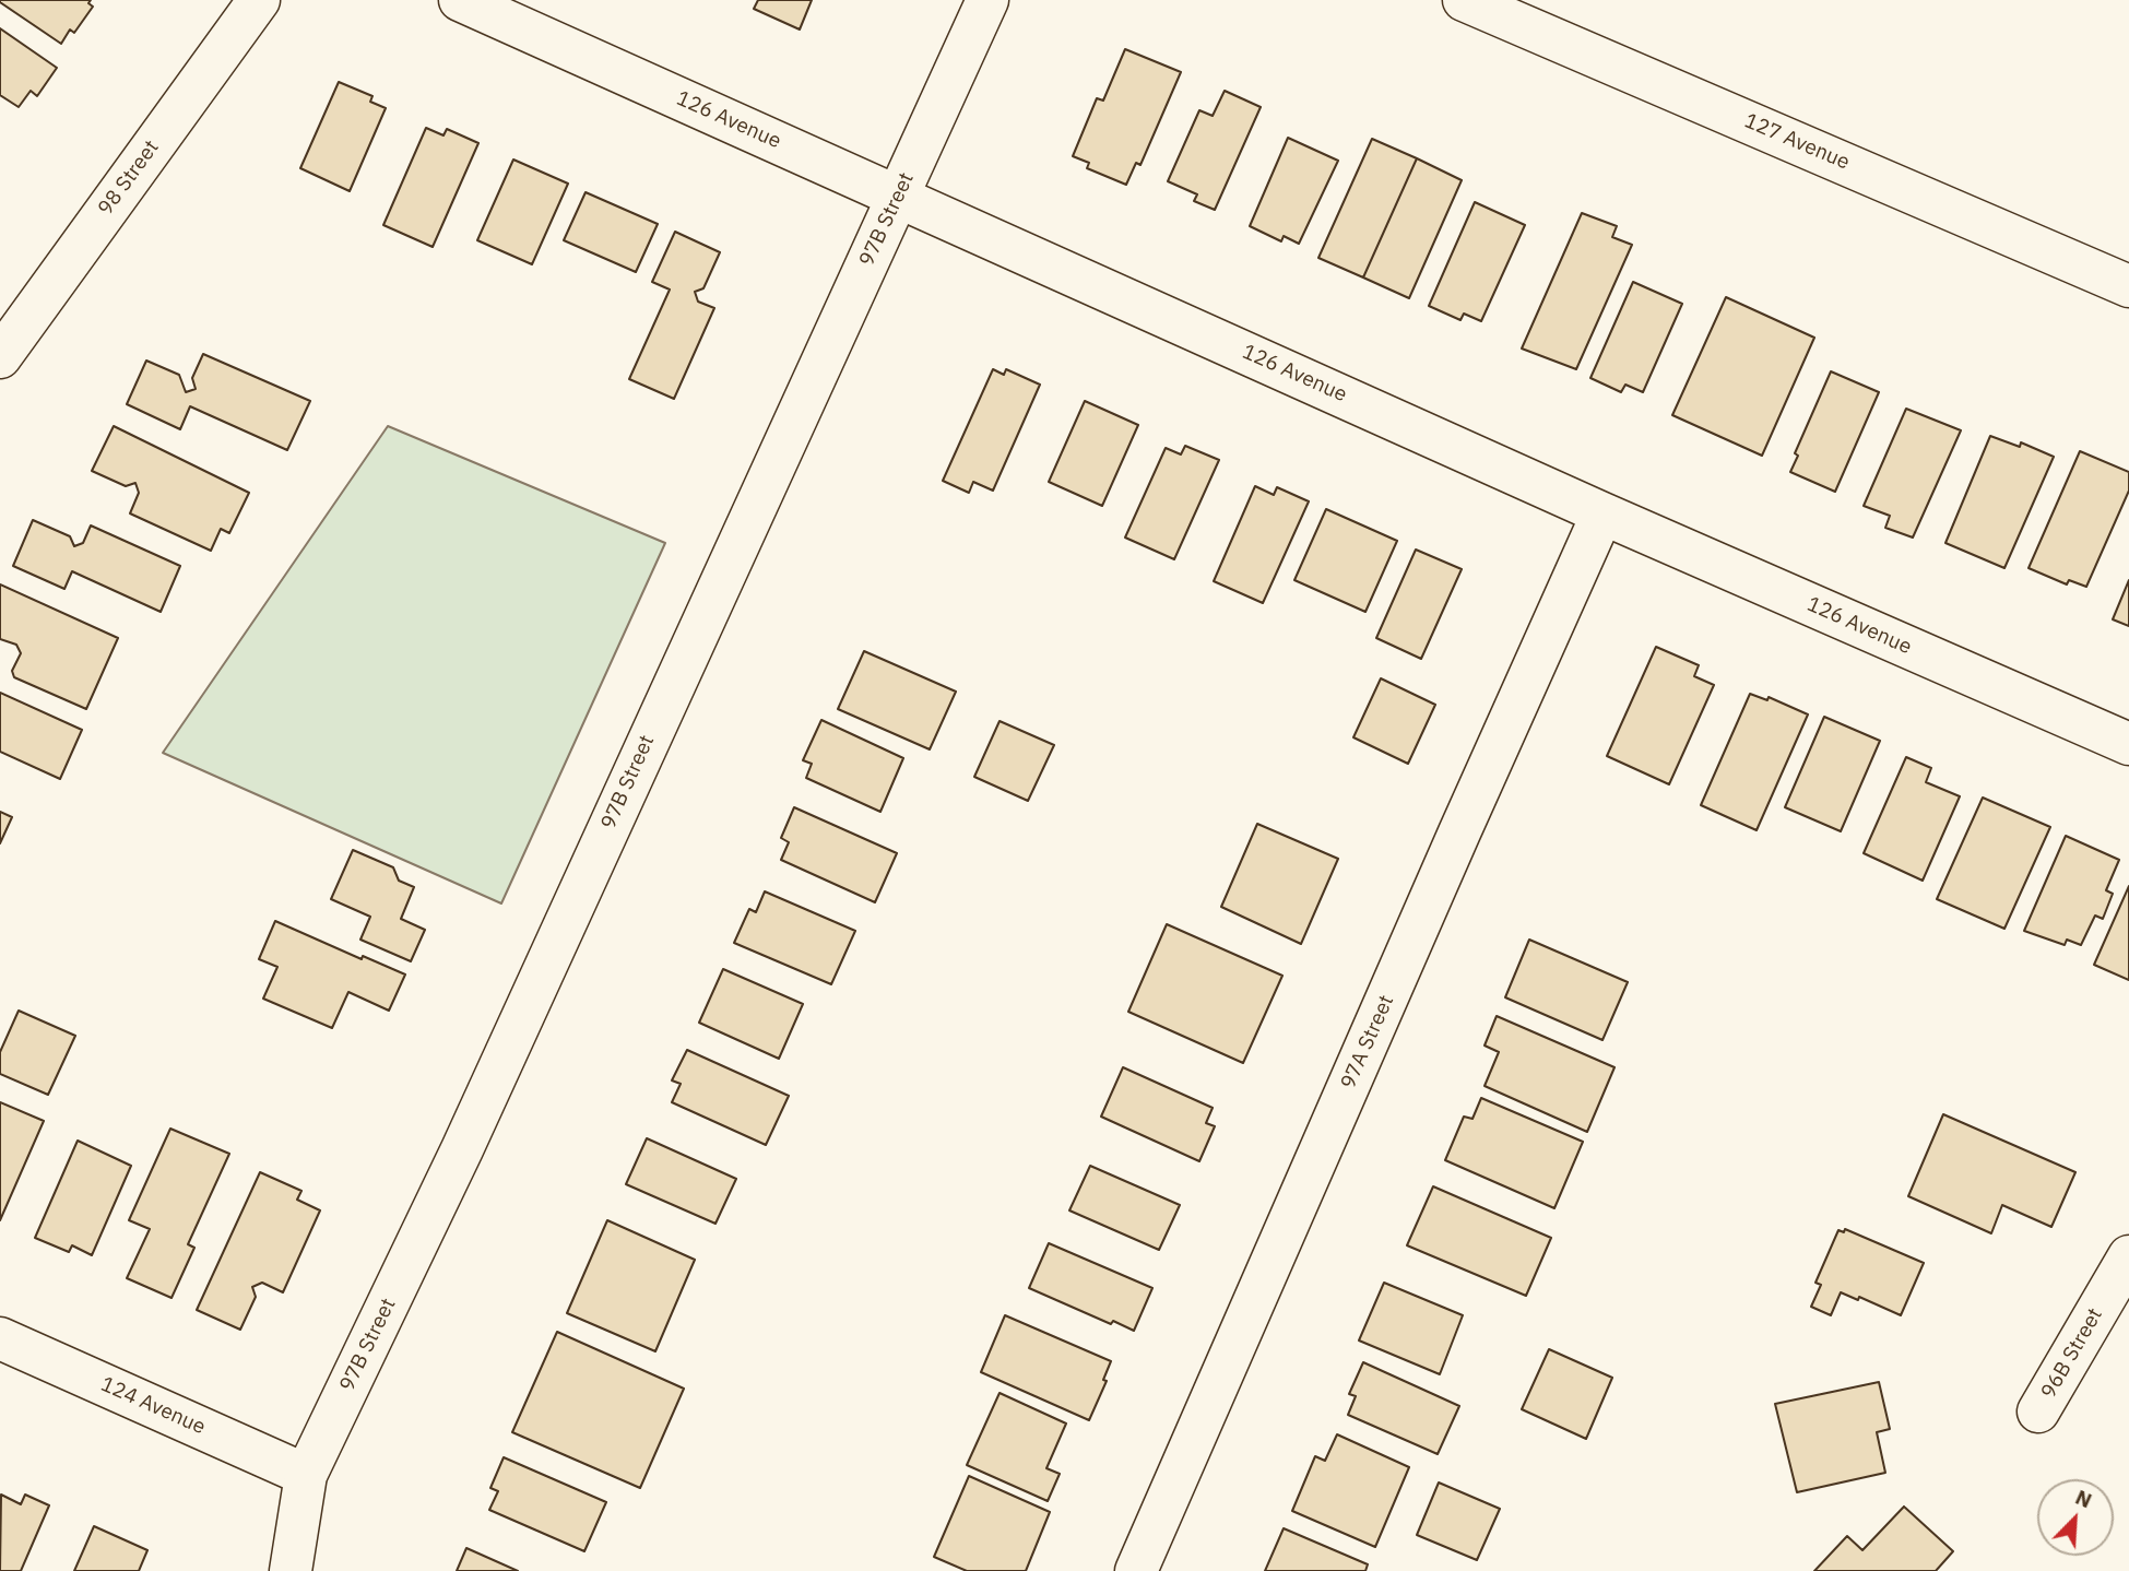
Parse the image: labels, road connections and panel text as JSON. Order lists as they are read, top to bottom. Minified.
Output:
{"streets":{"street":["126 Avenue","127 Avenue","98 Street","97B Street","97A Street","96B Street","124 Avenue"]},"crossings":[["126 Avenue","97B Street"],["126 Avenue","97A Street"],["97B Street","124 Avenue"]],"north":"top right"}
